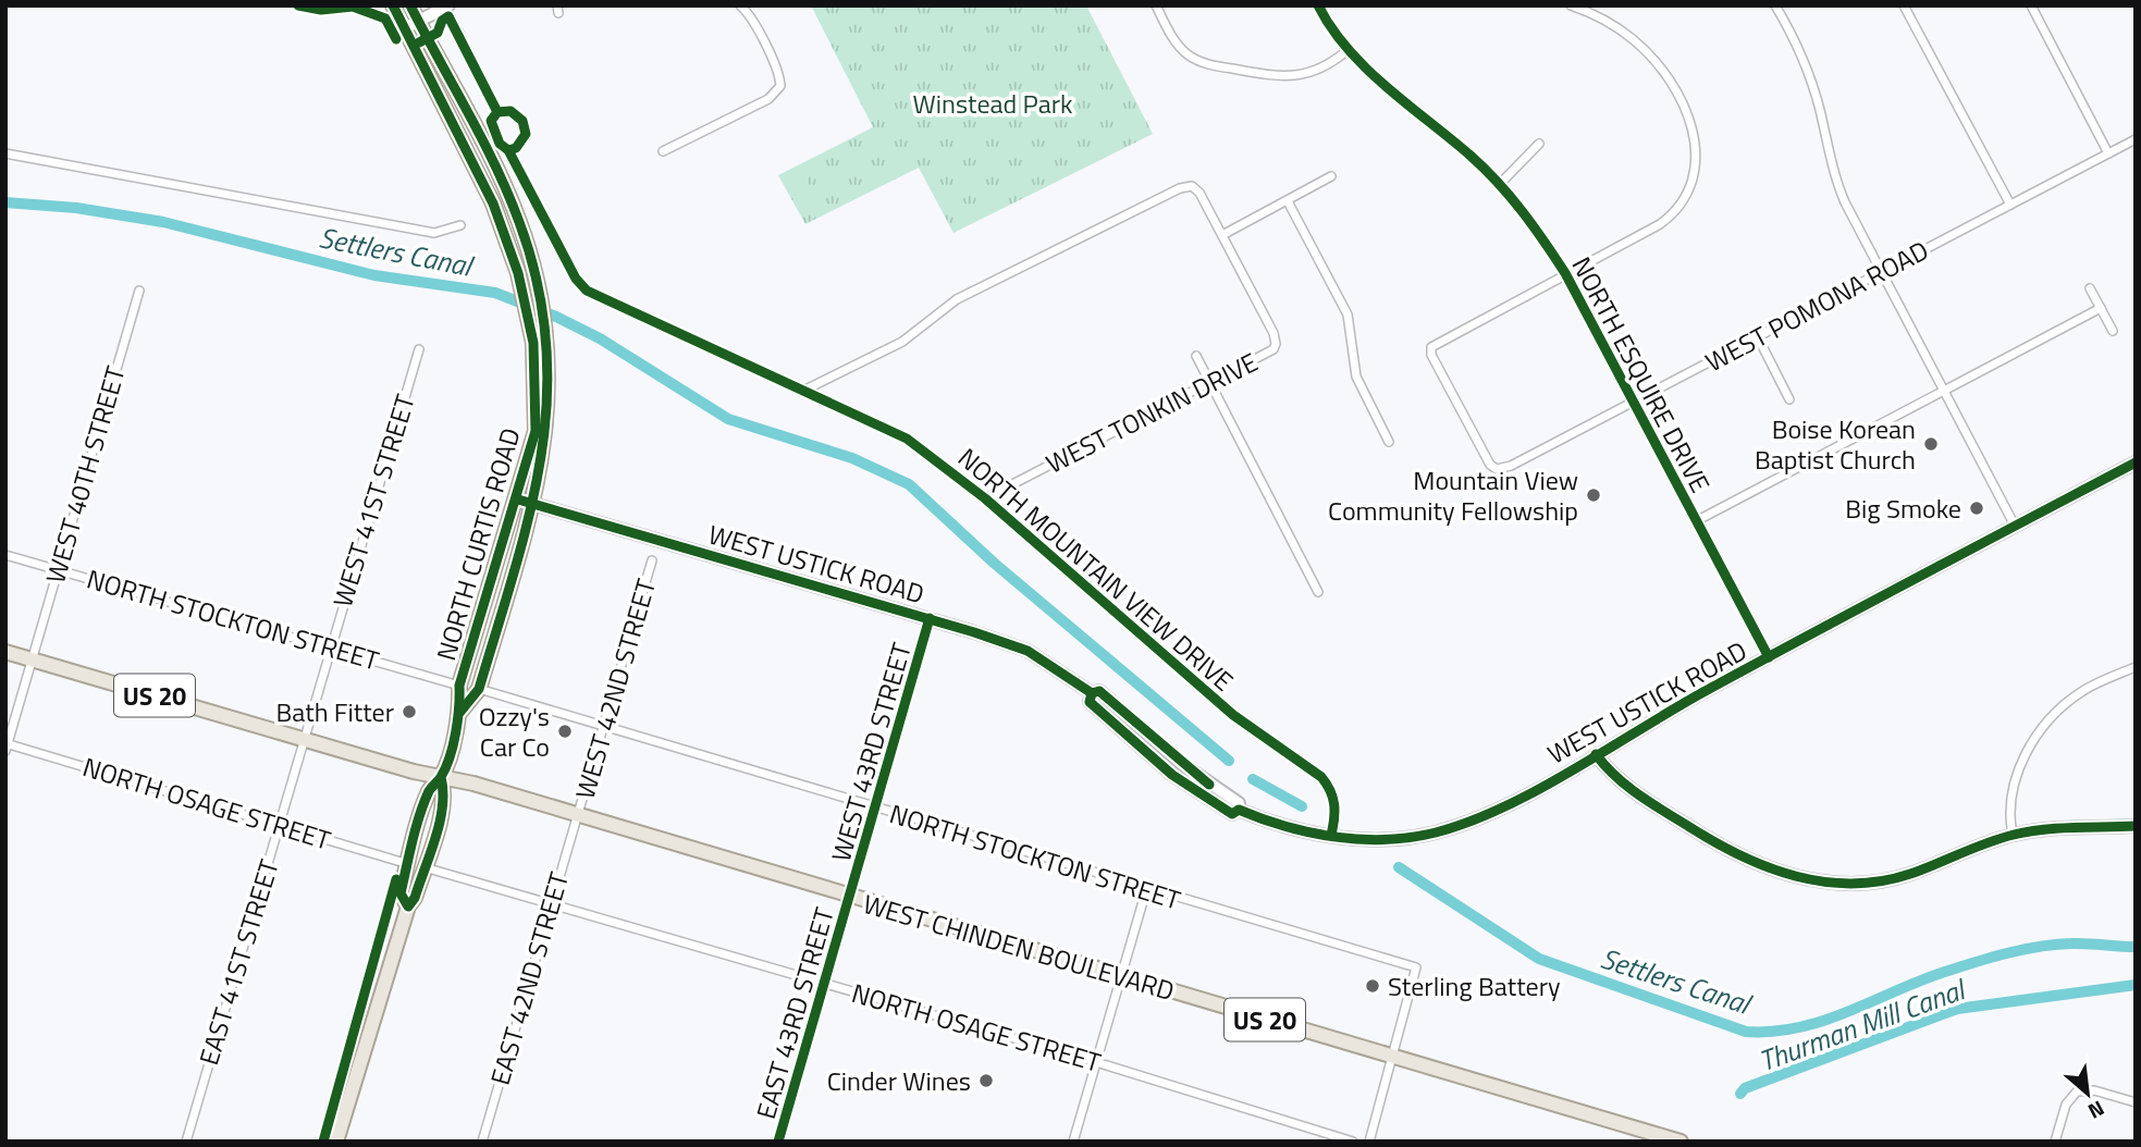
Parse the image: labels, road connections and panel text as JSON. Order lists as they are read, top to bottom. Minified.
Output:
{"streets":{"main road":["NORTH CURTIS ROAD","WEST USTICK ROAD","US 20","WEST CHINDEN BOULEVARD"],"street":["WEST POMONA ROAD","NORTH ESQUIRE DRIVE","WEST TONKIN DRIVE","WEST 40TH STREET","WEST 41ST STREET","NORTH MOUNTAIN VIEW DRIVE","NORTH STOCKTON STREET","WEST 42ND STREET","WEST 43RD STREET","NORTH OSAGE STREET","EAST 41ST STREET","EAST 42ND STREET","EAST 43RD STREET"]},"crossings":[["WEST POMONA ROAD","NORTH ESQUIRE DRIVE"],["NORTH ESQUIRE DRIVE","WEST USTICK ROAD"],["WEST TONKIN DRIVE","NORTH MOUNTAIN VIEW DRIVE"],["WEST 40TH STREET","NORTH STOCKTON STREET"],["WEST 40TH STREET","NORTH OSAGE STREET"],["WEST 40TH STREET","WEST CHINDEN BOULEVARD"],["WEST 41ST STREET","NORTH STOCKTON STREET"],["WEST 41ST STREET","WEST CHINDEN BOULEVARD"],["WEST 41ST STREET","EAST 41ST STREET"],["NORTH CURTIS ROAD","WEST USTICK ROAD"],["NORTH CURTIS ROAD","NORTH STOCKTON STREET"],["NORTH CURTIS ROAD","WEST CHINDEN BOULEVARD"],["WEST USTICK ROAD","NORTH MOUNTAIN VIEW DRIVE"],["WEST USTICK ROAD","WEST 43RD STREET"],["NORTH STOCKTON STREET","WEST 42ND STREET"],["NORTH STOCKTON STREET","WEST 43RD STREET"],["NORTH STOCKTON STREET","WEST CHINDEN BOULEVARD"],["WEST 42ND STREET","WEST CHINDEN BOULEVARD"],["WEST 42ND STREET","EAST 42ND STREET"],["WEST 43RD STREET","WEST CHINDEN BOULEVARD"],["WEST 43RD STREET","EAST 43RD STREET"],["NORTH OSAGE STREET","EAST 41ST STREET"],["NORTH OSAGE STREET","EAST 42ND STREET"],["NORTH OSAGE STREET","EAST 43RD STREET"],["WEST CHINDEN BOULEVARD","EAST 41ST STREET"],["WEST CHINDEN BOULEVARD","EAST 42ND STREET"],["WEST CHINDEN BOULEVARD","EAST 43RD STREET"]],"water":["Settlers Canal","Thurman Mill Canal"],"parks":["Winstead Park"],"places":["Boise Korean Baptist Church","Mountain View Community Fellowship","Big Smoke","Bath Fitter","Ozzy's Car Co","Sterling Battery","Cinder Wines"],"north":"bottom right"}
